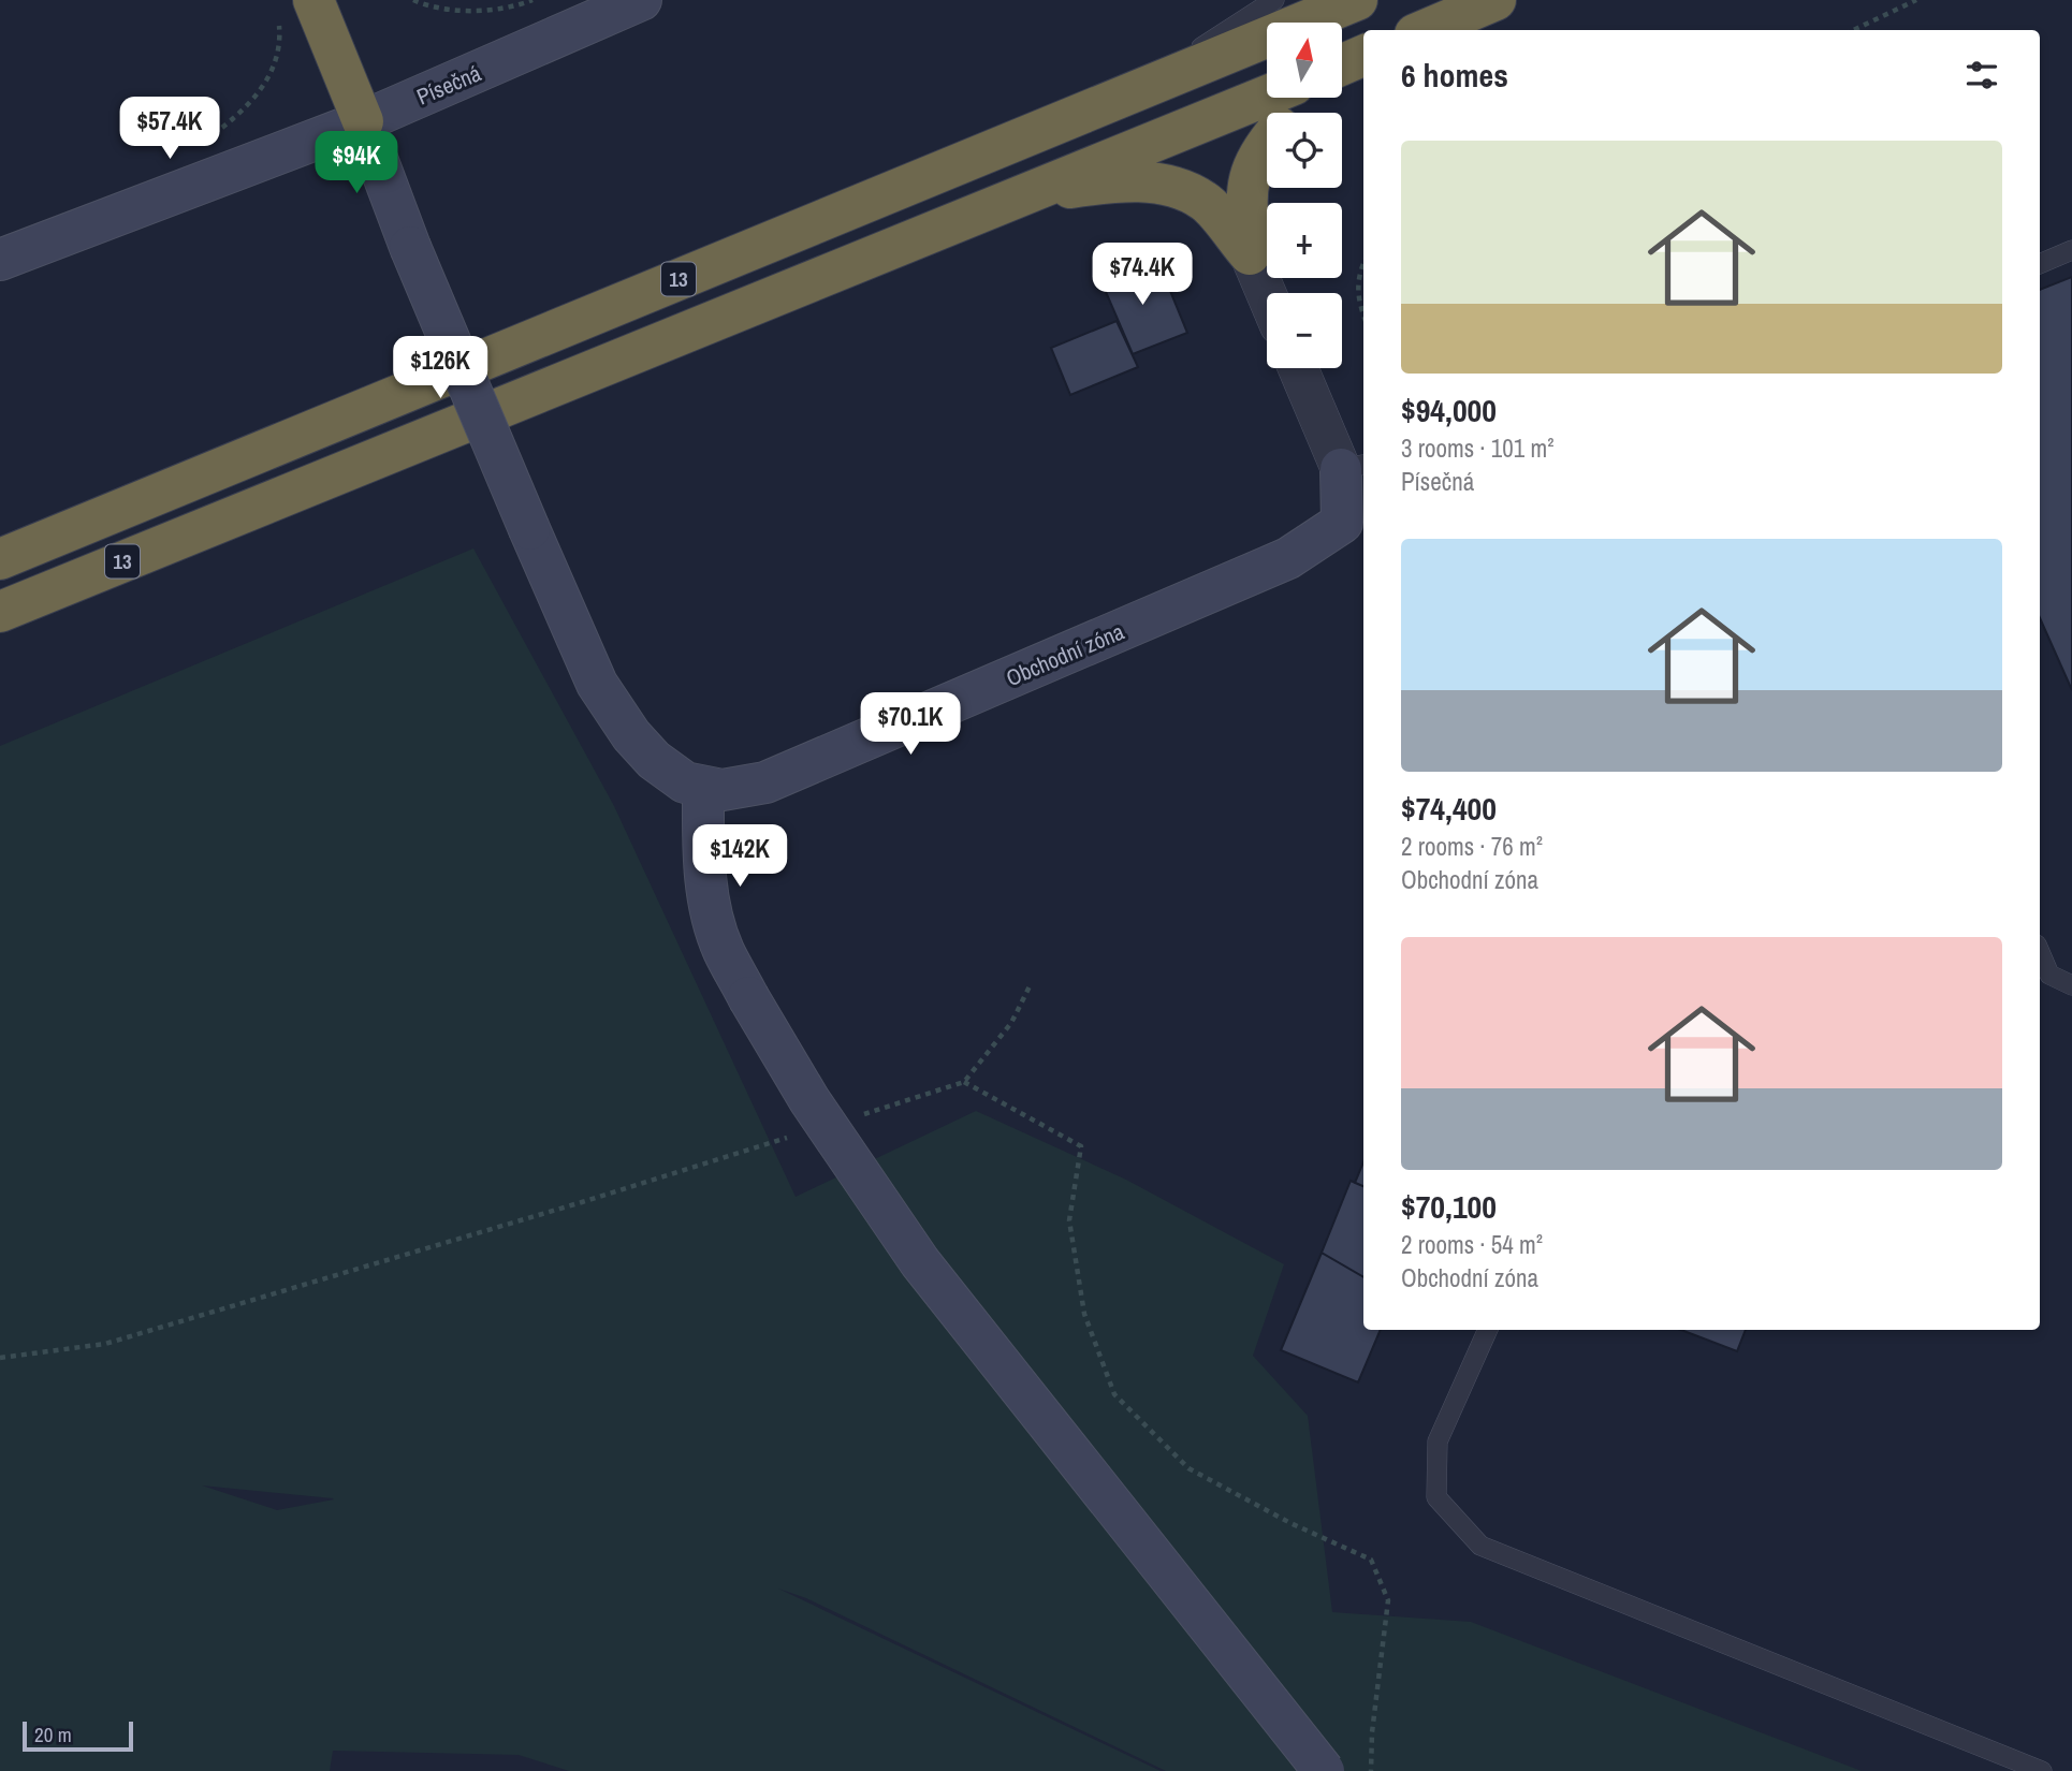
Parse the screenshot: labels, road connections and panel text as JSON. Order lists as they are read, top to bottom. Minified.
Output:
{"streets":{"highway":["13"],"street":["Písečná","Obchodní zóna"]},"crossings":[["Písečná","Obchodní zóna"]],"scale_bar":"20 m","north":"top","page":{"map_buttons":["+","−"],"heading":"6 homes","price":["$57.4K","$94K","$74.4K","$126K","$70.1K","$142K"],"list":[{"name":"$94,000","note":"3 rooms · 101 m² · Písečná"},{"name":"$74,400","note":"2 rooms · 76 m² · Obchodní zóna"},{"name":"$70,100","note":"2 rooms · 54 m² · Obchodní zóna"}],"scale":"20 m"}}
